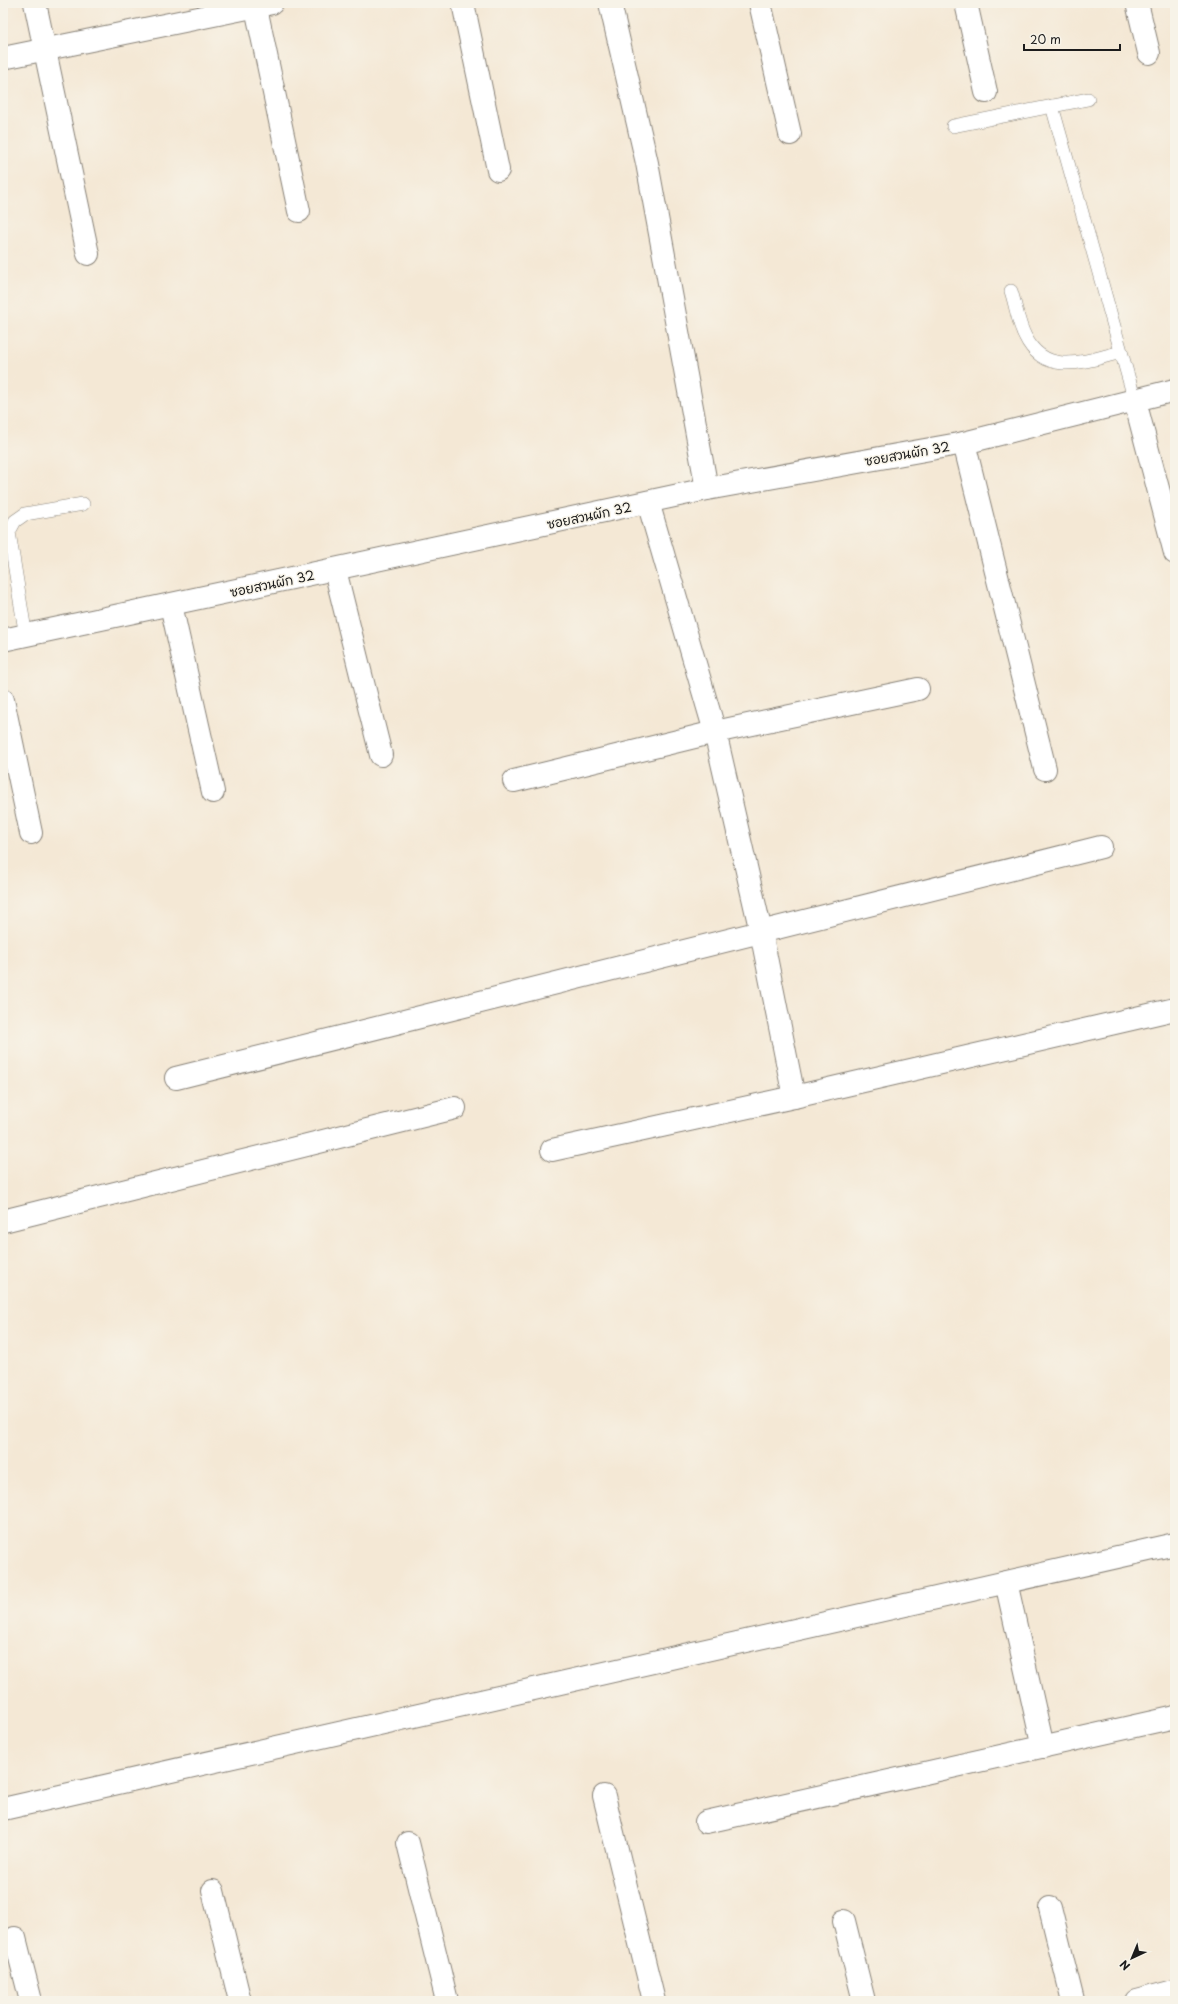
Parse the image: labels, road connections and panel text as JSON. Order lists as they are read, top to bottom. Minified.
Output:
{"streets":{"street":["ซอยสวนผัก 32"]},"scale_bar":"20 m","north":"bottom left"}
